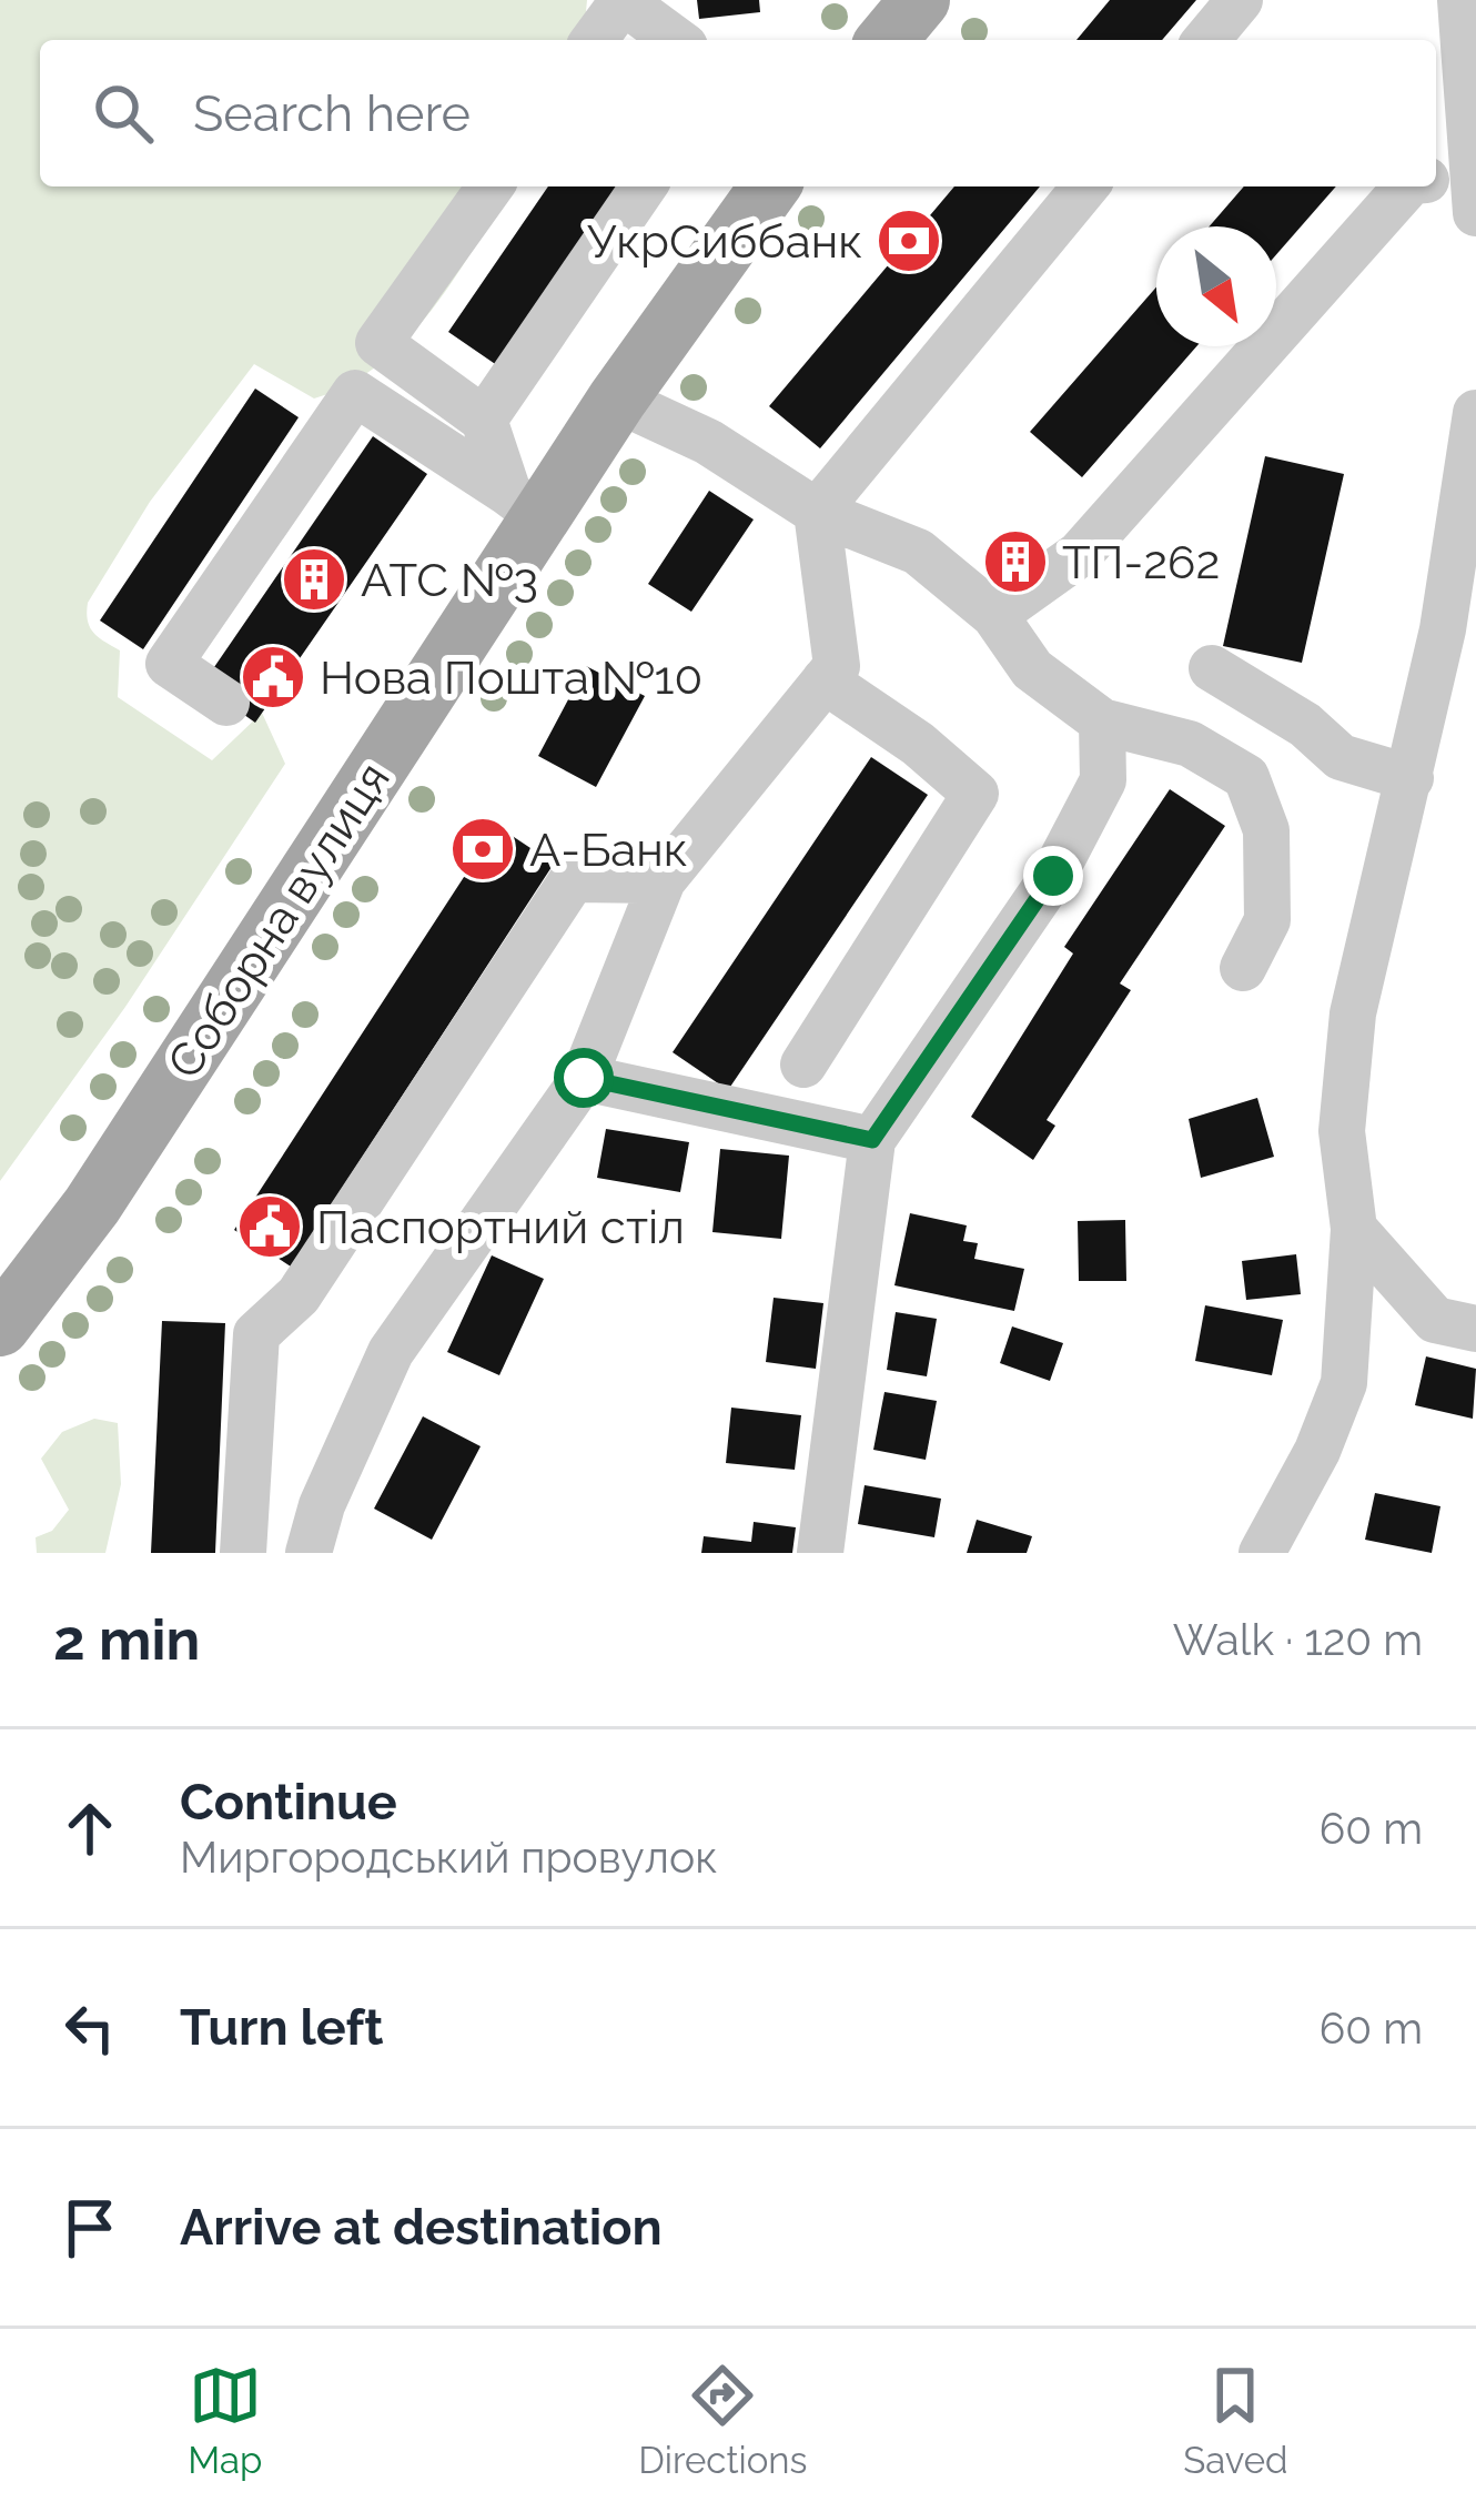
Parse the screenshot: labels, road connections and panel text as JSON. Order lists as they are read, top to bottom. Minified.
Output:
{"streets":{"main road":["Соборна вулиця"]},"places":{"bank":["УкрСиббанк","А-Банк"],"building":["ТП-262","АТС №3"],"public building":["Нова Пошта №10","Паспортний стіл"]},"north":"bottom right","page":{"search":"Search here","heading":["2 min","Walk · 120 m"],"list":[["Continue","Миргородський провулок","60 m"],["Turn left","60 m"],"Arrive at destination"],"nav":["Map","Directions","Saved"]}}
